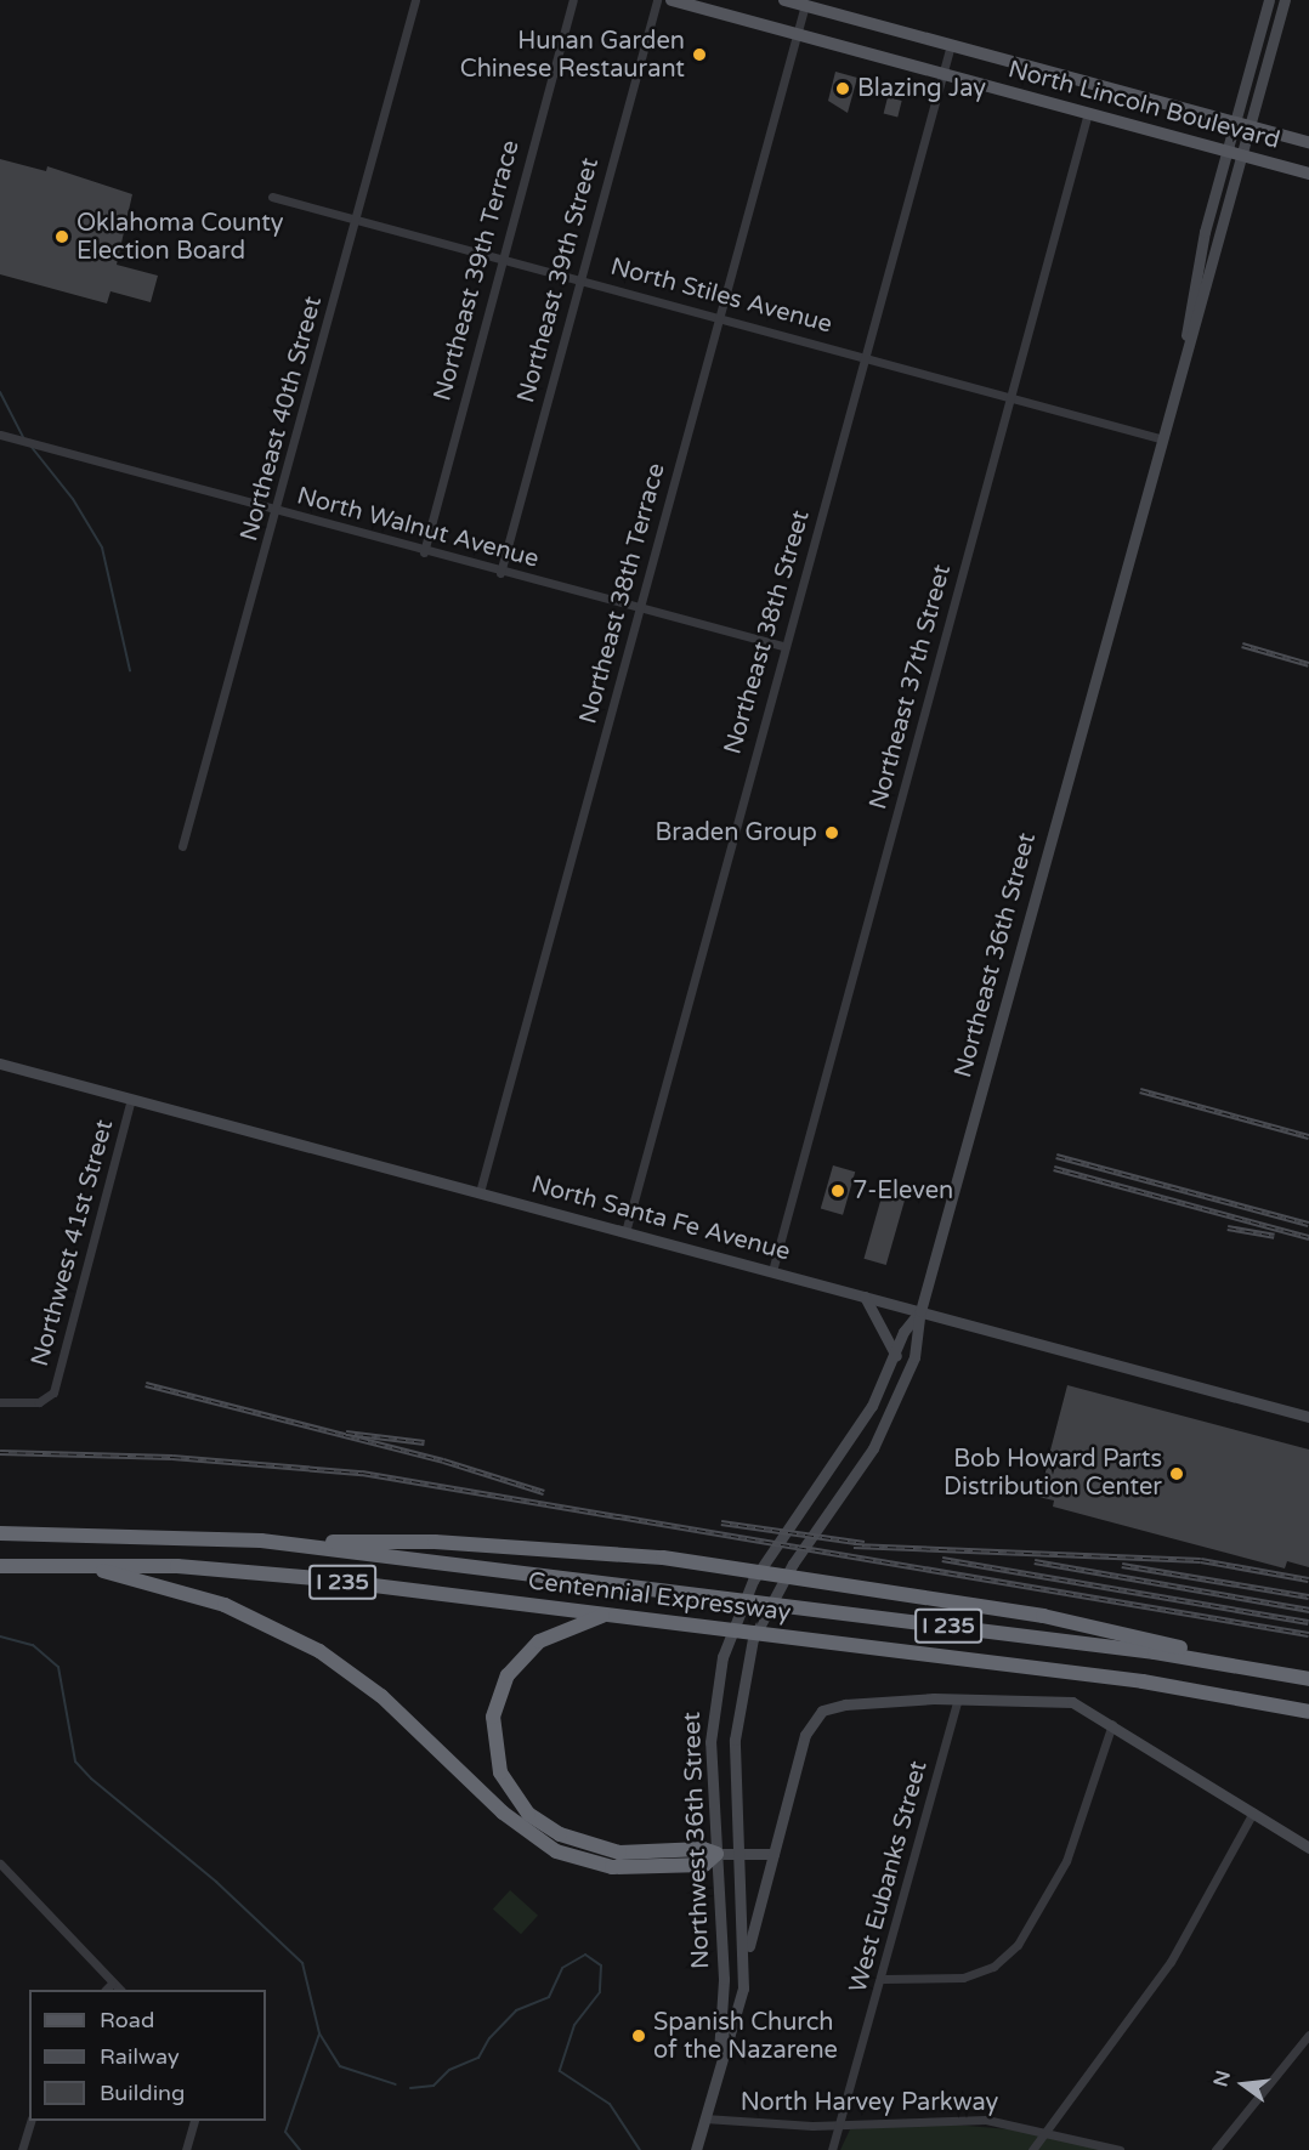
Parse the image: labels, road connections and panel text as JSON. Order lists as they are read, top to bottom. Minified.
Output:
{"streets":{"highway":["I 235","Centennial Expressway"],"main road":["North Lincoln Boulevard","Northeast 36th Street","North Santa Fe Avenue","Northwest 36th Street"],"street":["Northeast 39th Terrace","Northeast 39th Street","North Stiles Avenue","Northeast 40th Street","North Walnut Avenue","Northeast 38th Terrace","Northeast 38th Street","Northeast 37th Street","Northwest 41st Street","West Eubanks Street","North Harvey Parkway"]},"crossings":[["North Lincoln Boulevard","Northeast 38th Terrace"],["North Lincoln Boulevard","Northeast 38th Street"],["North Lincoln Boulevard","Northeast 37th Street"],["North Lincoln Boulevard","Northeast 36th Street"],["Northeast 39th Terrace","North Stiles Avenue"],["Northeast 39th Terrace","North Walnut Avenue"],["Northeast 39th Street","North Stiles Avenue"],["Northeast 39th Street","North Walnut Avenue"],["North Stiles Avenue","Northeast 40th Street"],["North Stiles Avenue","Northeast 38th Terrace"],["North Stiles Avenue","Northeast 38th Street"],["North Stiles Avenue","Northeast 37th Street"],["North Stiles Avenue","Northeast 36th Street"],["Northeast 40th Street","North Walnut Avenue"],["North Walnut Avenue","Northeast 38th Terrace"],["North Walnut Avenue","Northeast 38th Street"],["Northeast 38th Terrace","North Santa Fe Avenue"],["Northeast 38th Street","North Santa Fe Avenue"],["Northeast 37th Street","North Santa Fe Avenue"],["Northeast 36th Street","North Santa Fe Avenue"],["Northeast 36th Street","Northwest 36th Street"],["North Santa Fe Avenue","Northwest 41st Street"],["North Santa Fe Avenue","Northwest 36th Street"],["Northwest 36th Street","North Harvey Parkway"],["West Eubanks Street","North Harvey Parkway"]],"places":["Hunan Garden Chinese Restaurant","Blazing Jay","Oklahoma County Election Board","Braden Group","7-Eleven","Bob Howard Parts Distribution Center","Spanish Church of the Nazarene"],"legend":["Road","Railway","Building"],"north":"left"}
